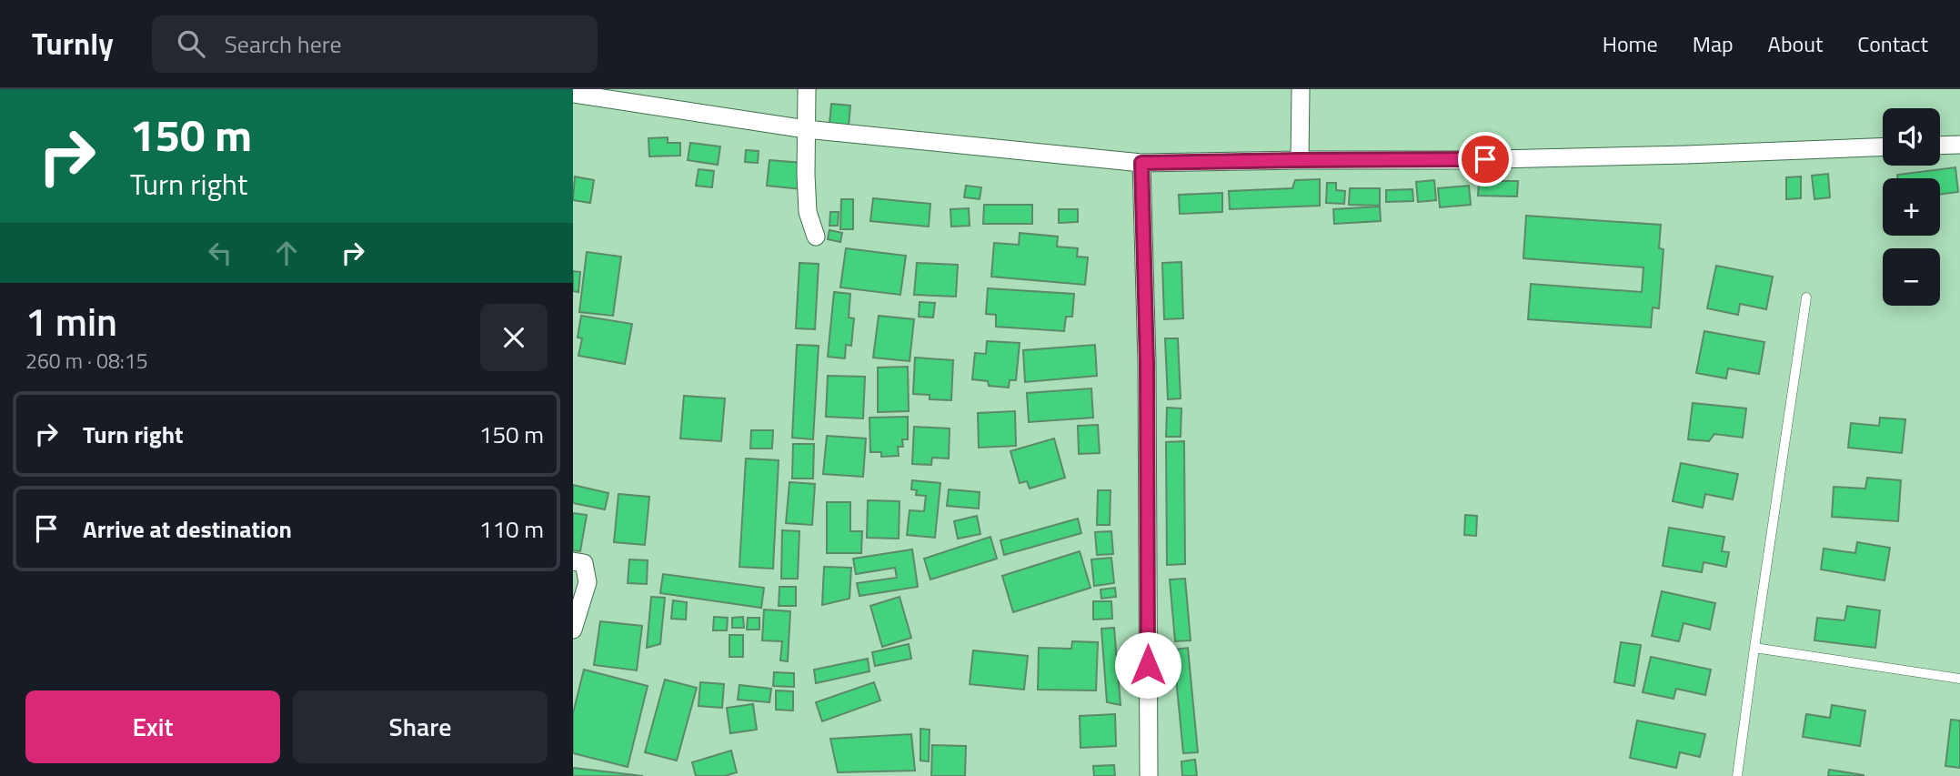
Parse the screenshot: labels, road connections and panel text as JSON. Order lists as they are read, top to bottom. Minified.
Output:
{"page":{"header":"Turnly","search":"Search here","nav":["Home","Map","About","Contact"],"turn":["150 m","Turn right"],"map_buttons":["+","−"],"heading":["1 min","260 m · 08:15"],"list":[{"name":"Turn right","value":"150 m"},{"name":"Arrive at destination","value":"110 m"}],"buttons":["Exit","Share"]}}
